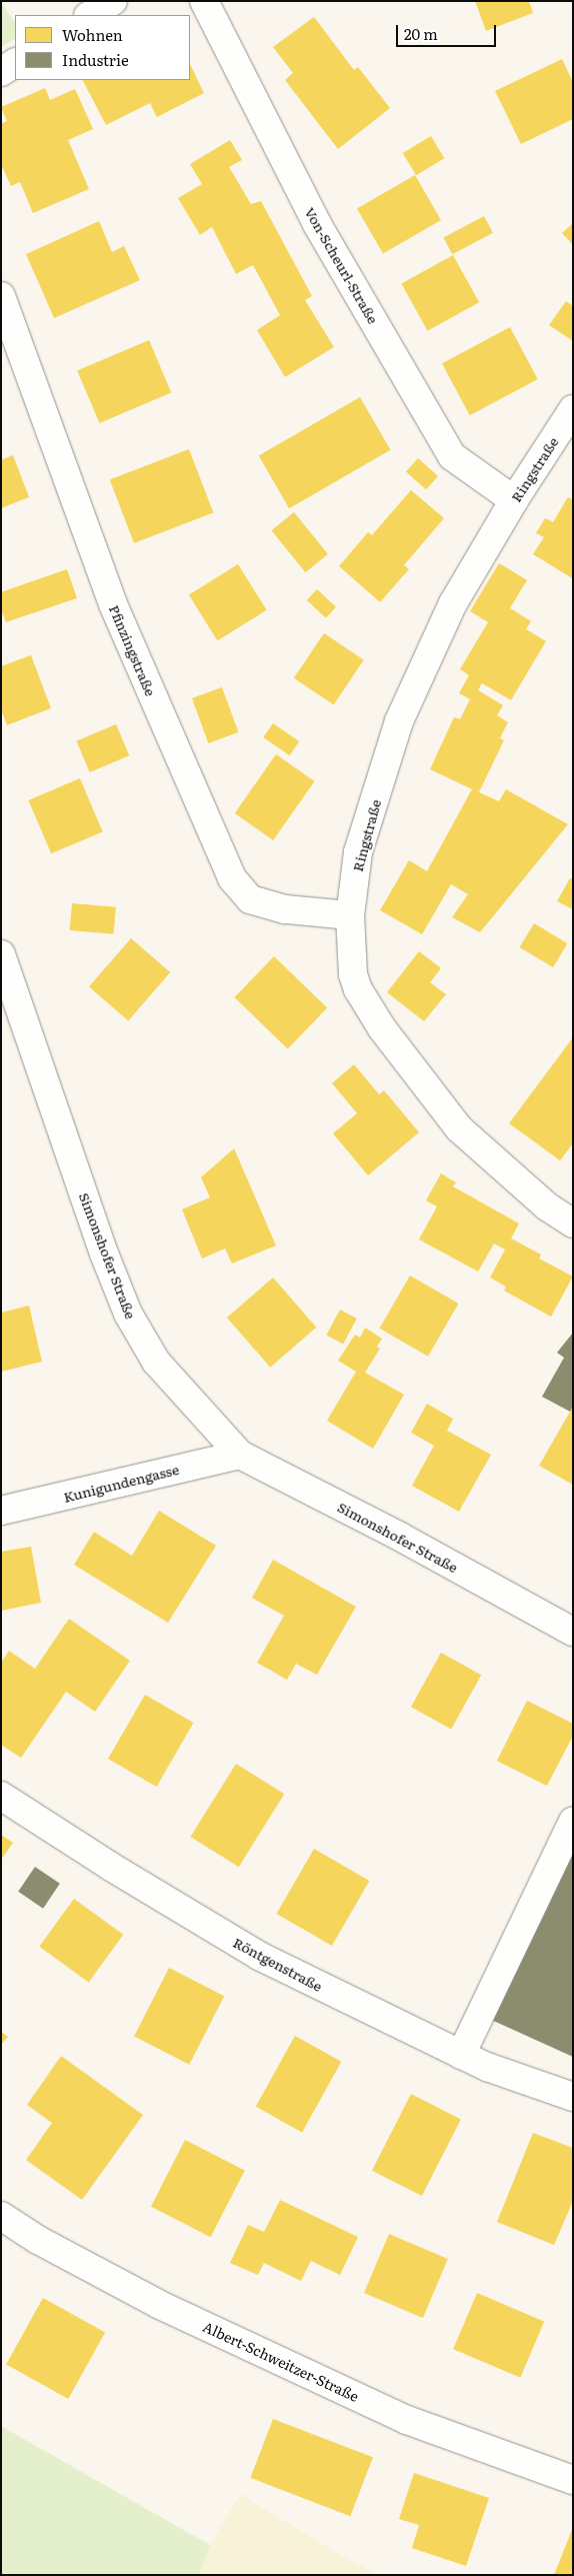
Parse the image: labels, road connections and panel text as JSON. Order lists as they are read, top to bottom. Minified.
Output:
{"streets":{"street":["Von-Scheurl-Straße","Ringstraße","Pfinzingstraße","Simonshofer Straße","Kunigundengasse","Röntgenstraße","Albert-Schweitzer-Straße"]},"crossings":[["Von-Scheurl-Straße","Ringstraße"],["Ringstraße","Pfinzingstraße"],["Simonshofer Straße","Kunigundengasse"]],"legend":["Wohnen","Industrie"],"scale_bar":"20 m"}
